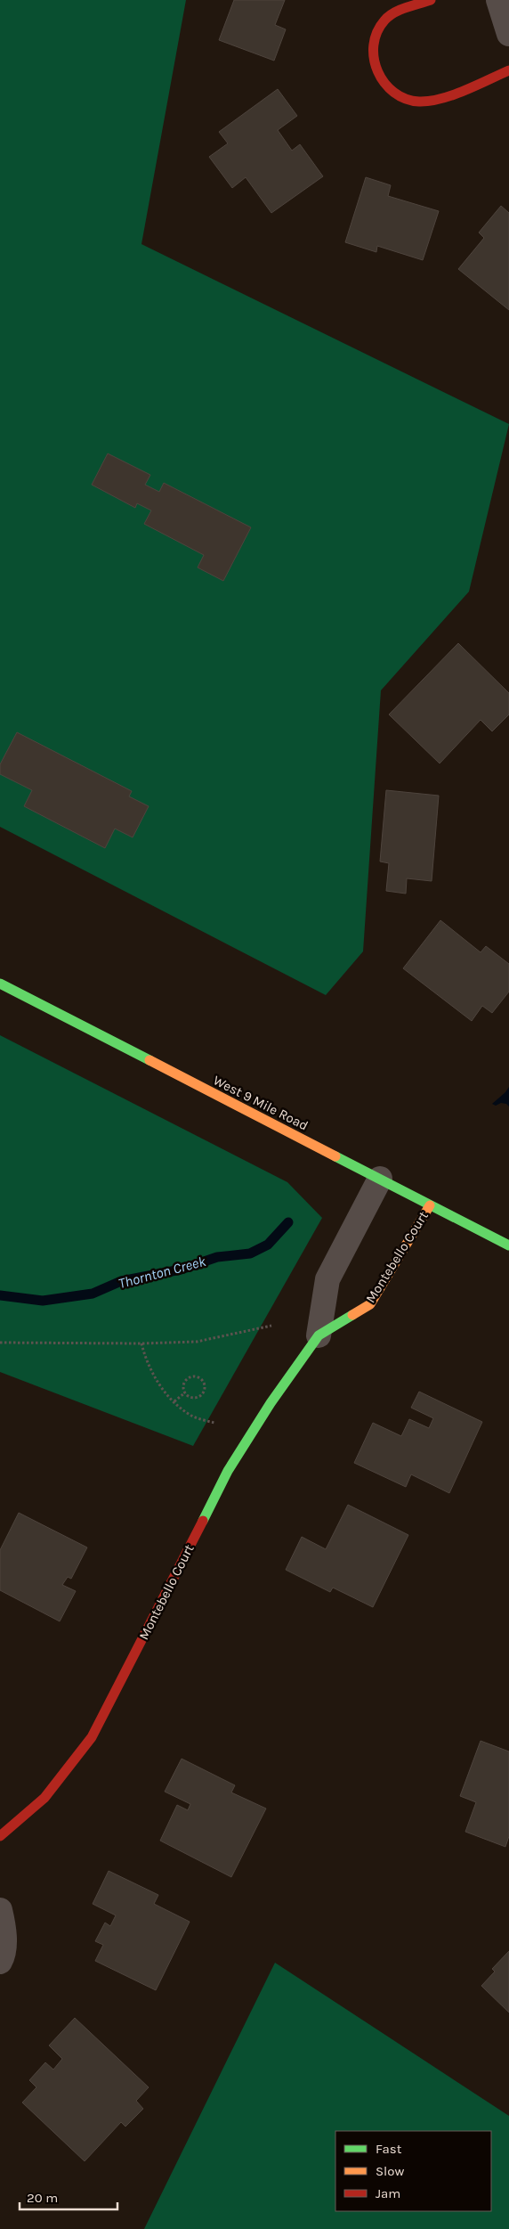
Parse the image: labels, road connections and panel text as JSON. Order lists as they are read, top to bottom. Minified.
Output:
{"streets":{"street":["West 9 Mile Road","Montebello Court"]},"crossings":[["West 9 Mile Road","Montebello Court"]],"water":["Thornton Creek"],"legend":["Fast","Slow","Jam"],"scale_bar":"20 m"}
